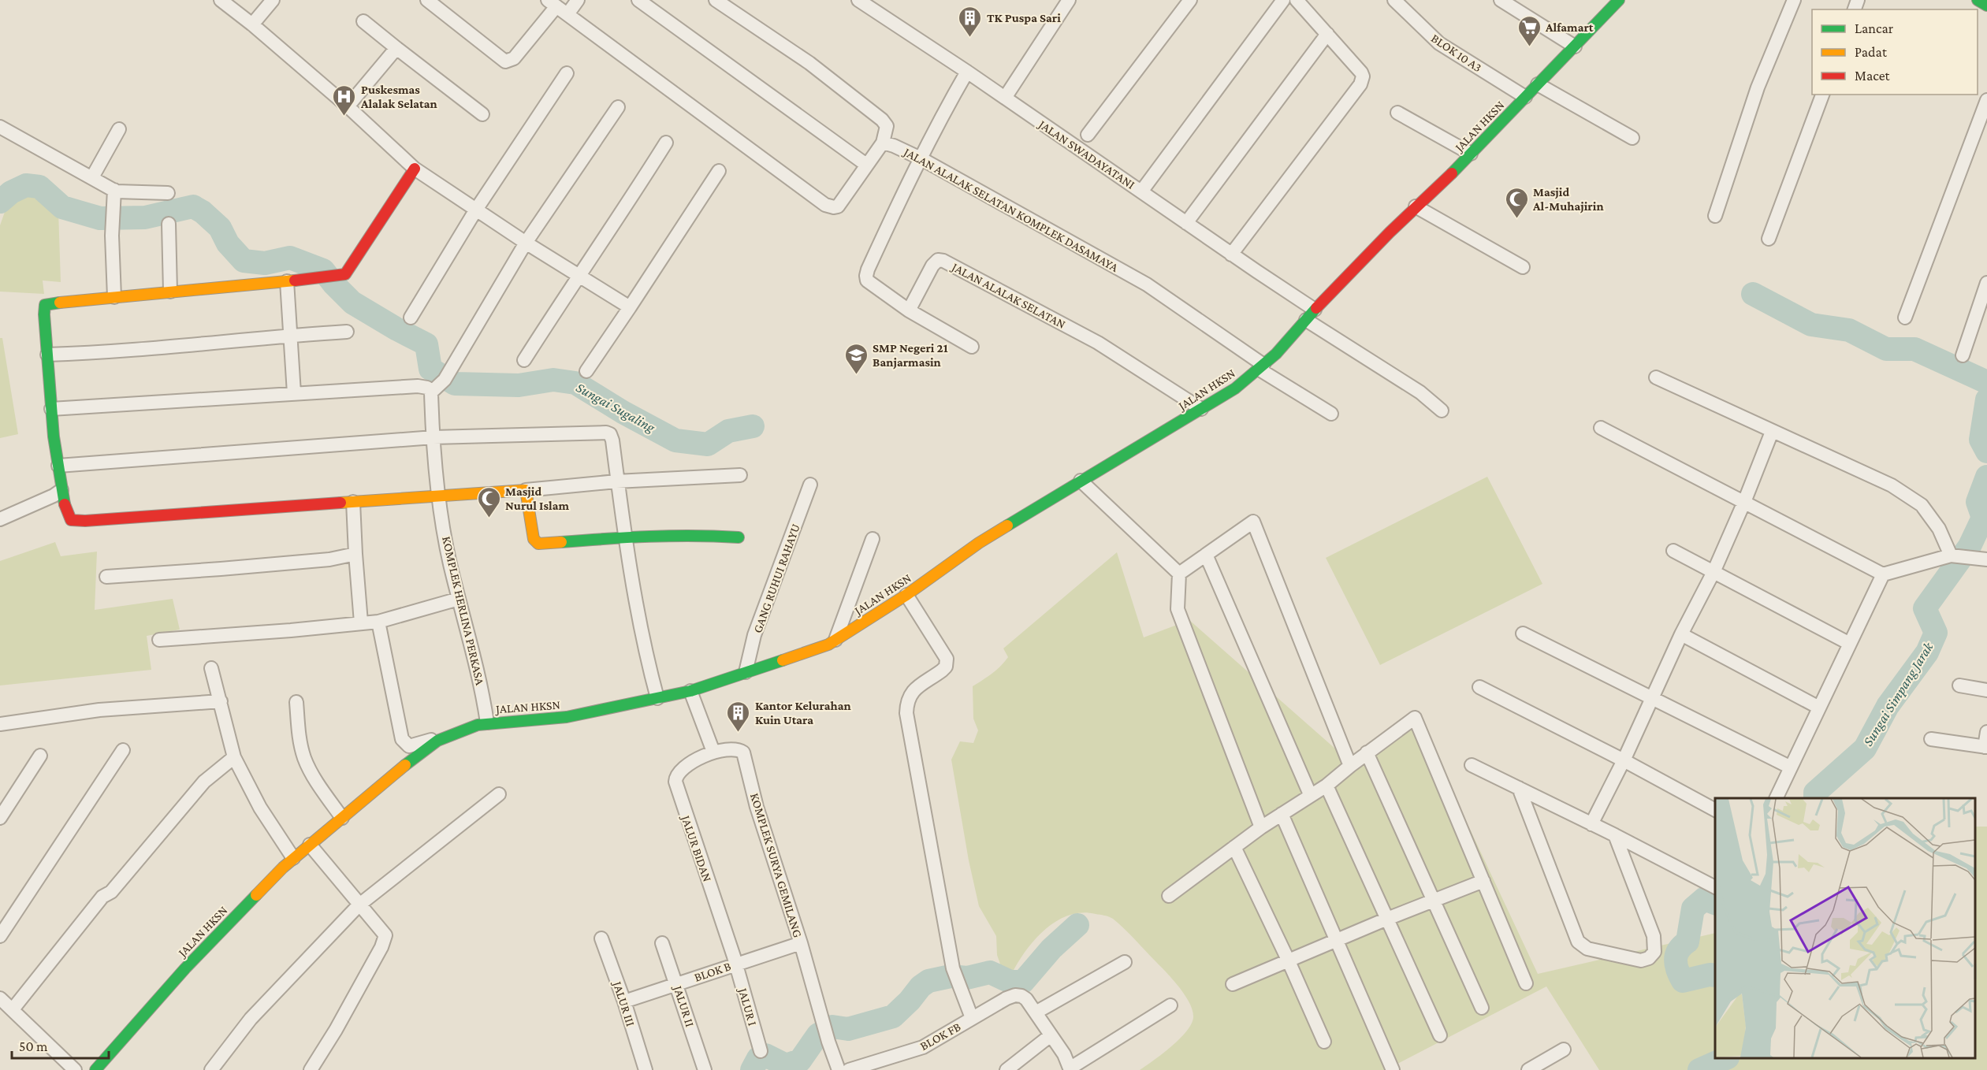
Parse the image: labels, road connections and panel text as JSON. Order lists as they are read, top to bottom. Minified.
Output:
{"streets":{"main road":["JALAN HKSN"],"street":["BLOK 10 A3","JALAN SWADAYATANI","JALAN ALALAK SELATAN KOMPLEK DASAMAYA","JALAN ALALAK SELATAN","GANG RUHUI RAHAYU","KOMPLEK HERLINA PERKASA","JALUR BIDAN","KOMPLEK SURYA GEMILANG","BLOK B","JALUR III","JALUR II","JALUR I","BLOK FB"]},"crossings":[["BLOK 10 A3","JALAN HKSN"],["JALAN HKSN","JALAN SWADAYATANI"],["JALAN HKSN","JALAN ALALAK SELATAN KOMPLEK DASAMAYA"],["JALAN HKSN","JALAN ALALAK SELATAN"],["JALAN HKSN","GANG RUHUI RAHAYU"],["JALAN HKSN","KOMPLEK HERLINA PERKASA"],["JALUR BIDAN","KOMPLEK SURYA GEMILANG"],["JALUR BIDAN","BLOK B"],["JALUR BIDAN","JALUR I"],["KOMPLEK SURYA GEMILANG","BLOK B"],["BLOK B","JALUR III"],["BLOK B","JALUR II"],["BLOK B","JALUR I"]],"water":["Sungai Sugaling","Sungai Simpang Jarak"],"places":{"building":["TK Puspa Sari","Kantor Kelurahan Kuin Utara"],"supermarket":["Alfamart"],"hospital":["Puskesmas Alalak Selatan"],"mosque":["Masjid Al-Muhajirin","Masjid Nurul Islam"],"school or university":["SMP Negeri 21 Banjarmasin"]},"legend":["Lancar","Padat","Macet"],"scale_bar":"50 m"}
